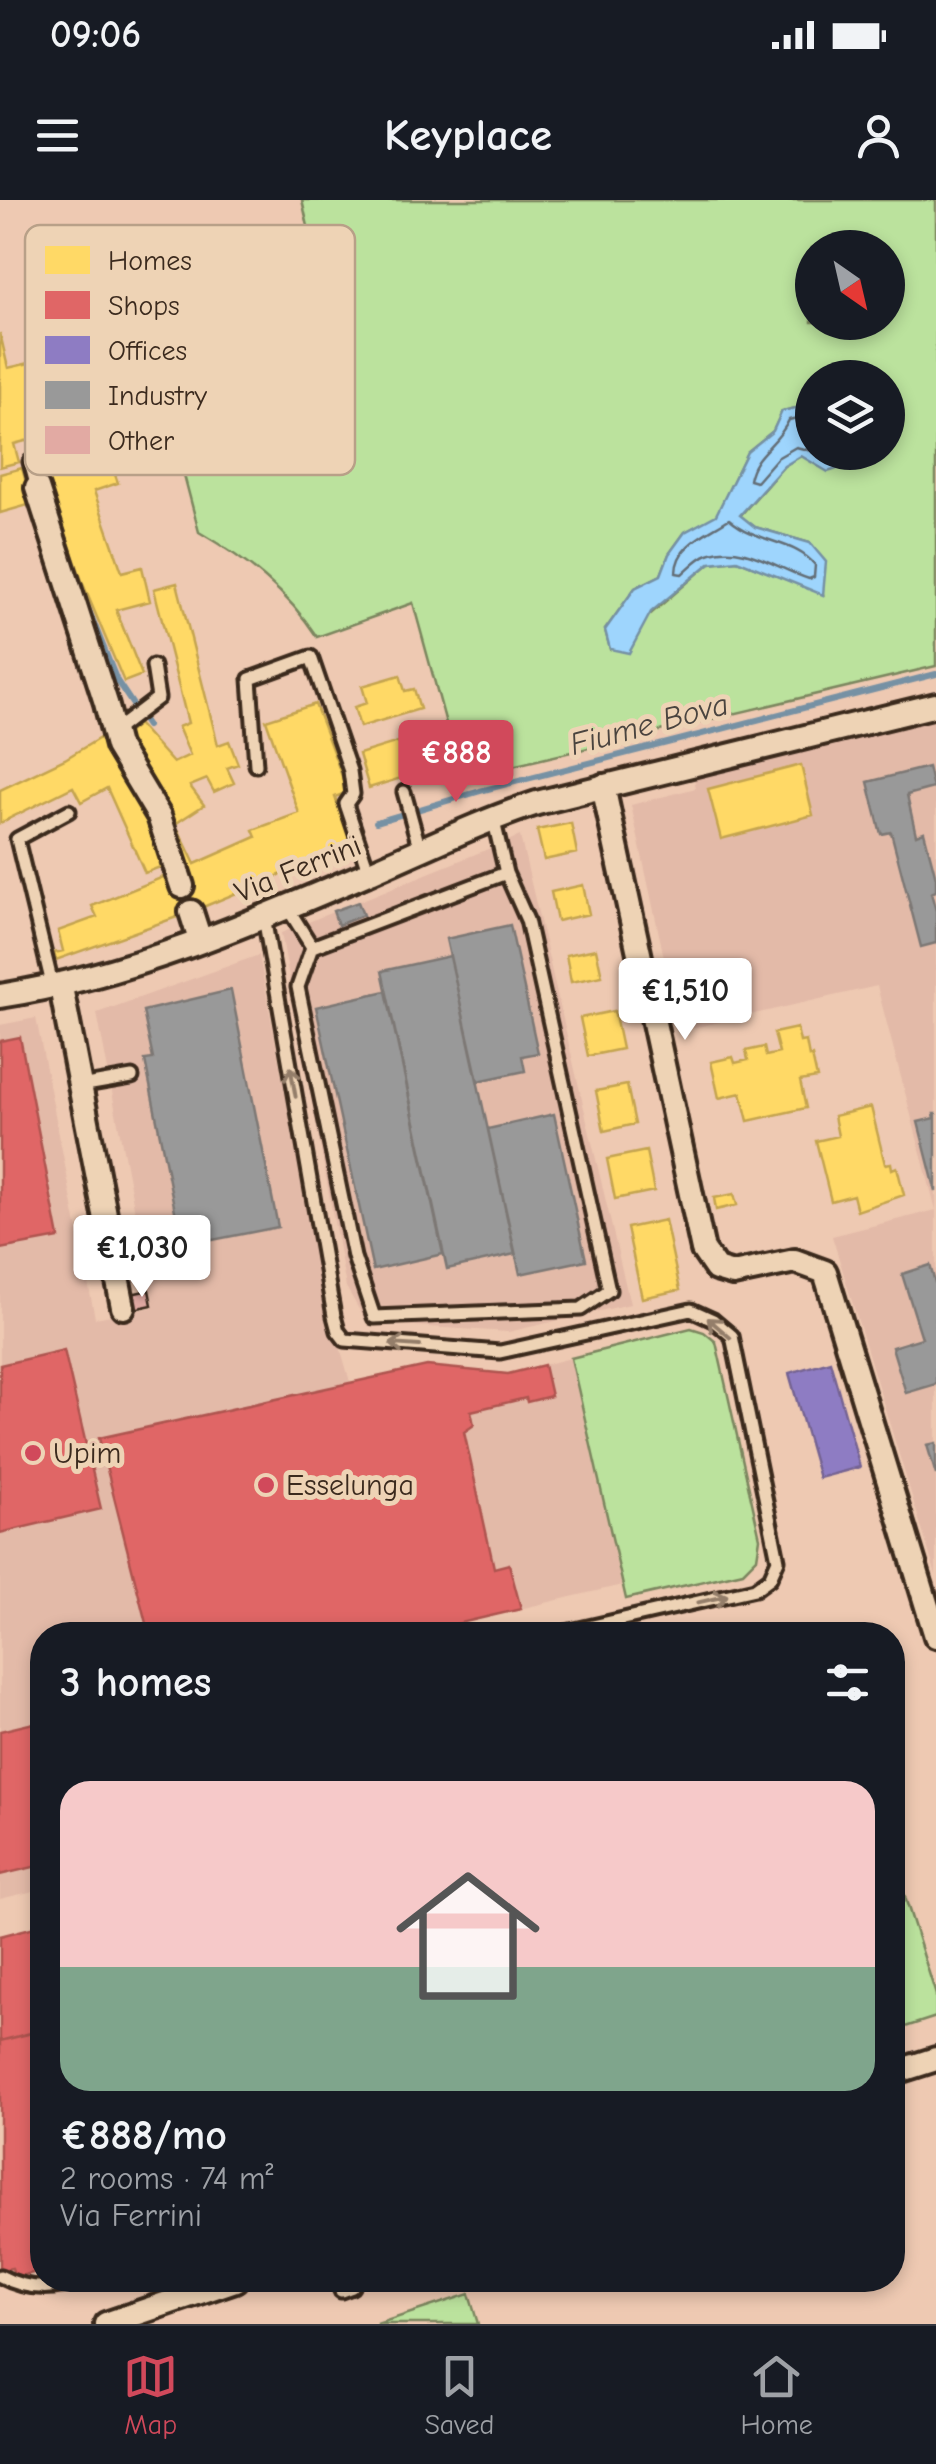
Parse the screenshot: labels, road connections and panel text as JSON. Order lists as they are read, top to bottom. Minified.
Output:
{"streets":{"street":["Via Ferrini"]},"water":["Fiume Bova"],"places":["Upim","Esselunga"],"legend":["Homes","Shops","Offices","Industry","Other"],"north":"bottom right","page":{"status":"09:06","header":"Keyplace","price":["€888","€1,510","€1,030"],"heading":"3 homes","list":[{"name":"€888/mo","note":"2 rooms · 74 m² · Via Ferrini"}],"tabs":["Map","Saved","Home"]}}
